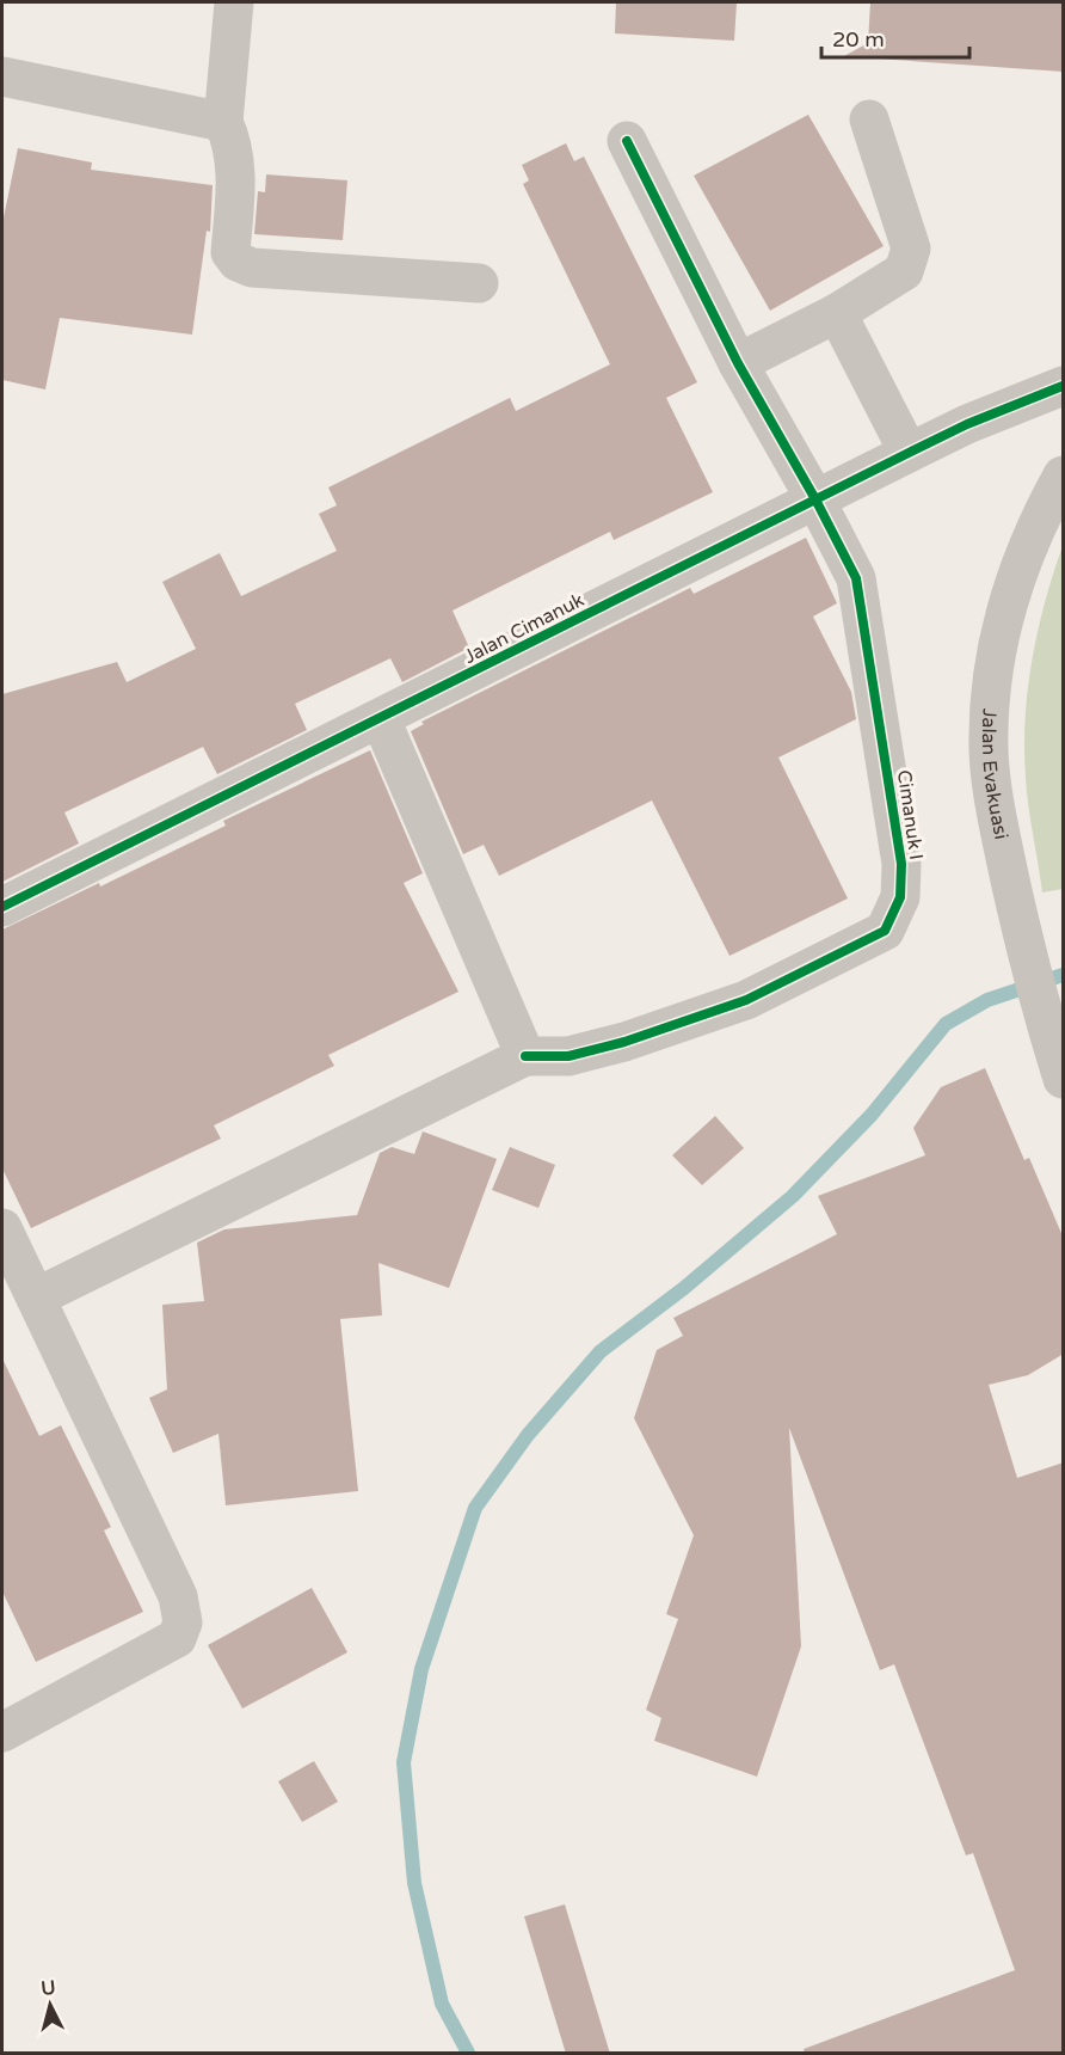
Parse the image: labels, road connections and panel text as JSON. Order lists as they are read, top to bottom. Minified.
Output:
{"streets":{"street":["Jalan Cimanuk","Jalan Evakuasi","Cimanuk I"]},"crossings":[["Jalan Cimanuk","Cimanuk I"]],"scale_bar":"20 m","north":"top"}
